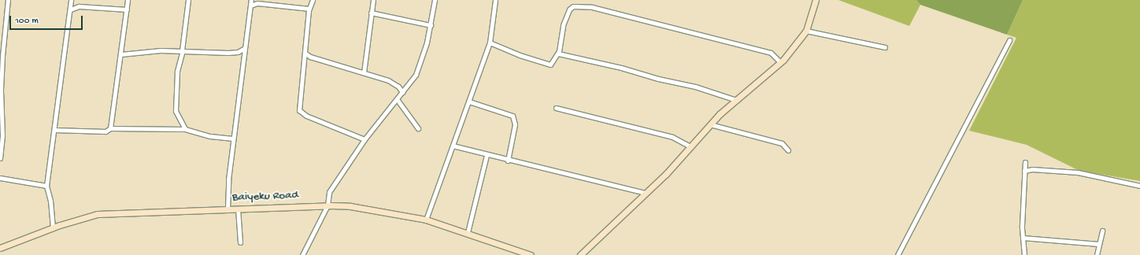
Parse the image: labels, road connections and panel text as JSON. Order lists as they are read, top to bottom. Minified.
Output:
{"streets":{"main road":["Baiyeku Road"]},"scale_bar":"100 m"}
